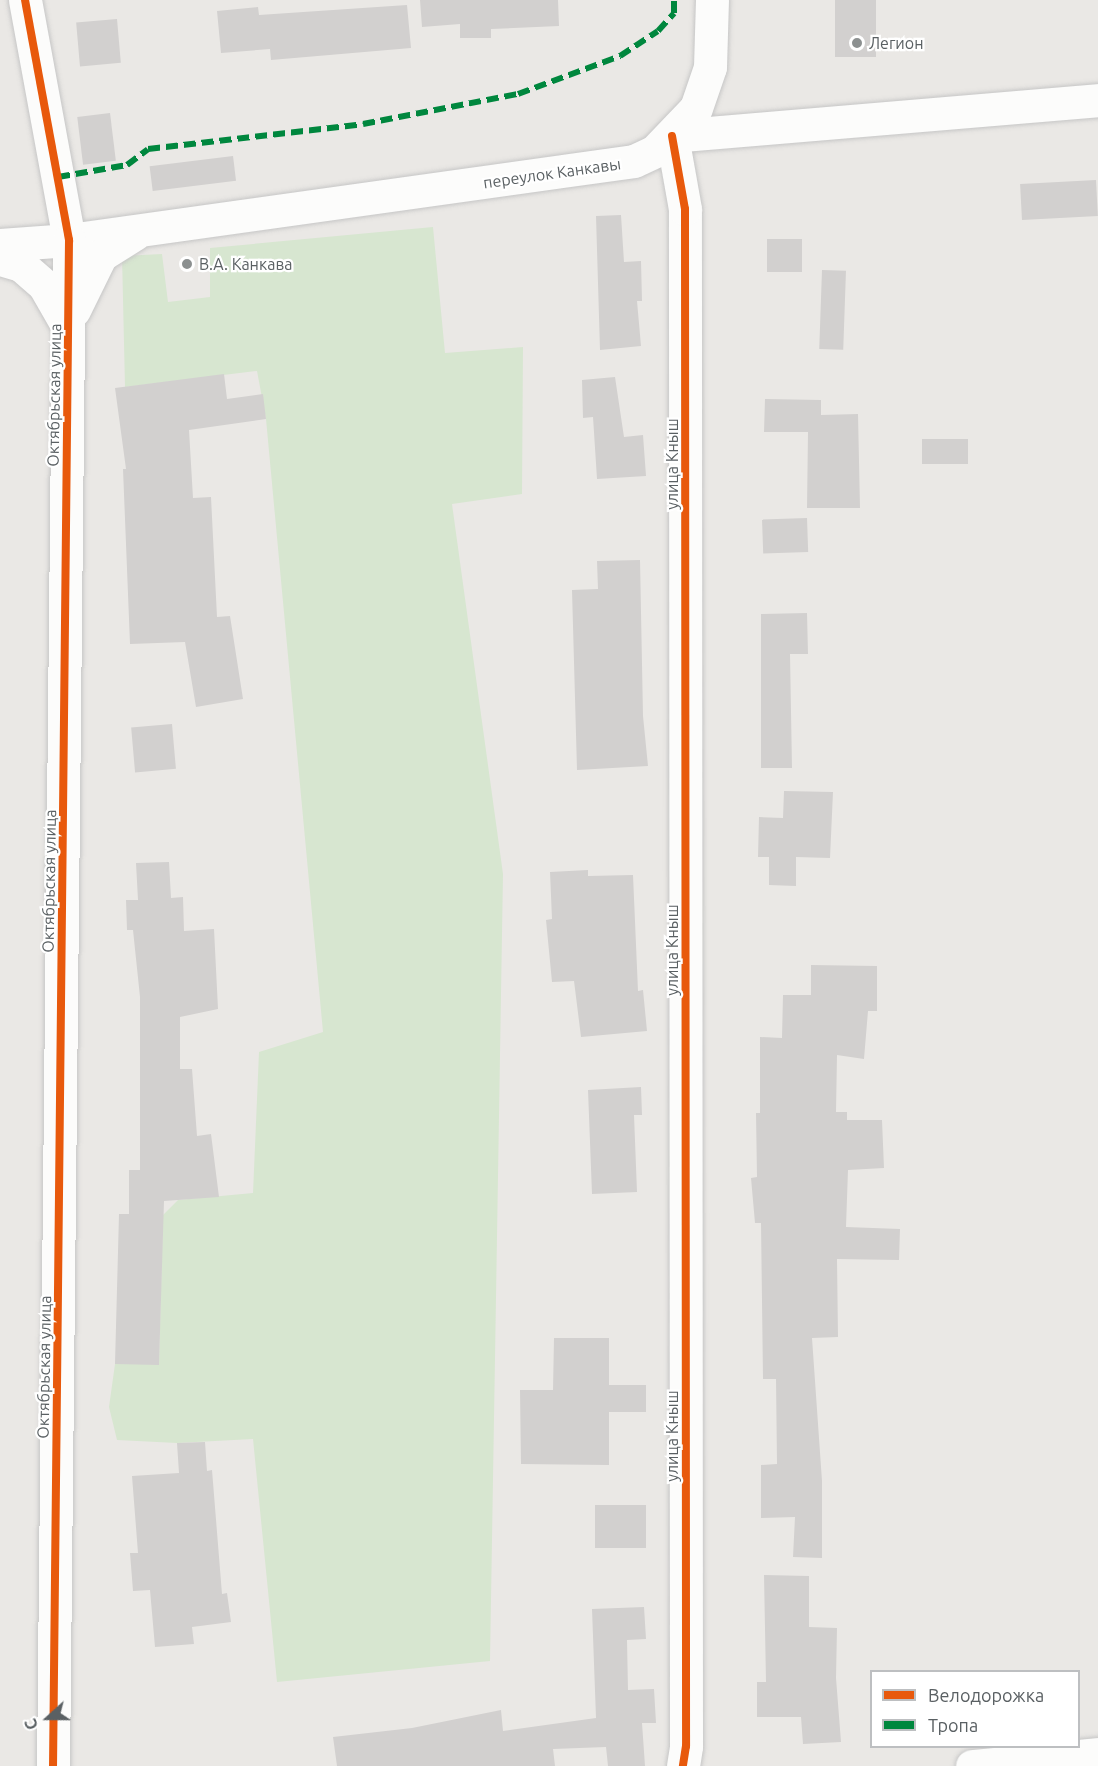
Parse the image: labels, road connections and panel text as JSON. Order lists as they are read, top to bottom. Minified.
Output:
{"streets":{"street":["переулок Канкавы","Октябрьская улица","улица Кныш"]},"crossings":[["переулок Канкавы","Октябрьская улица"],["переулок Канкавы","улица Кныш"]],"places":["Легион","В.А. Канкава"],"legend":["Велодорожка","Тропа"],"north":"left"}
